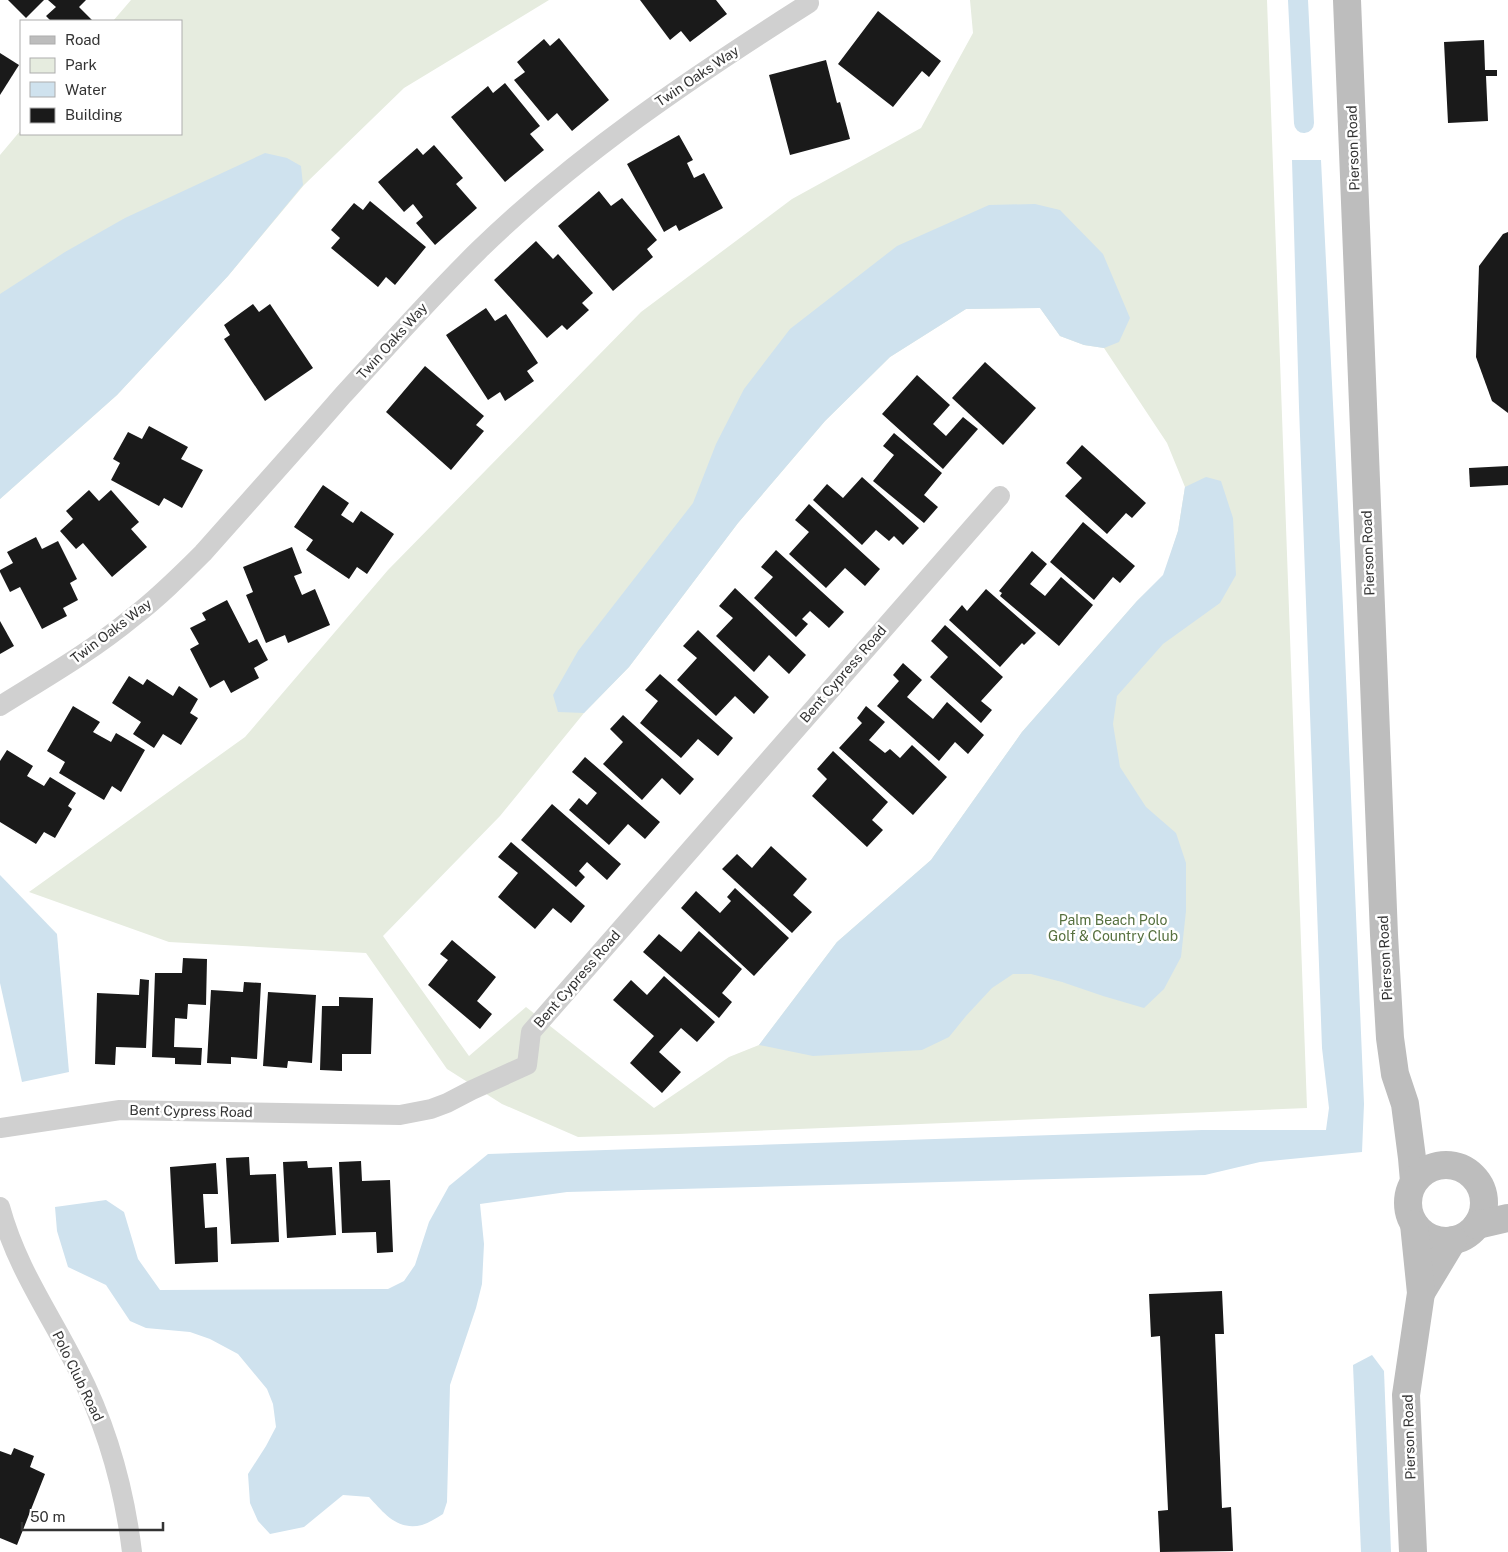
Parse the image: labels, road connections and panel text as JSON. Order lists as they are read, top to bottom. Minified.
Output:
{"streets":{"street":["Twin Oaks Way","Pierson Road","Bent Cypress Road","Polo Club Road"]},"parks":["Palm Beach Polo Golf & Country Club"],"legend":["Road","Park","Water","Building"],"scale_bar":"50 m"}
